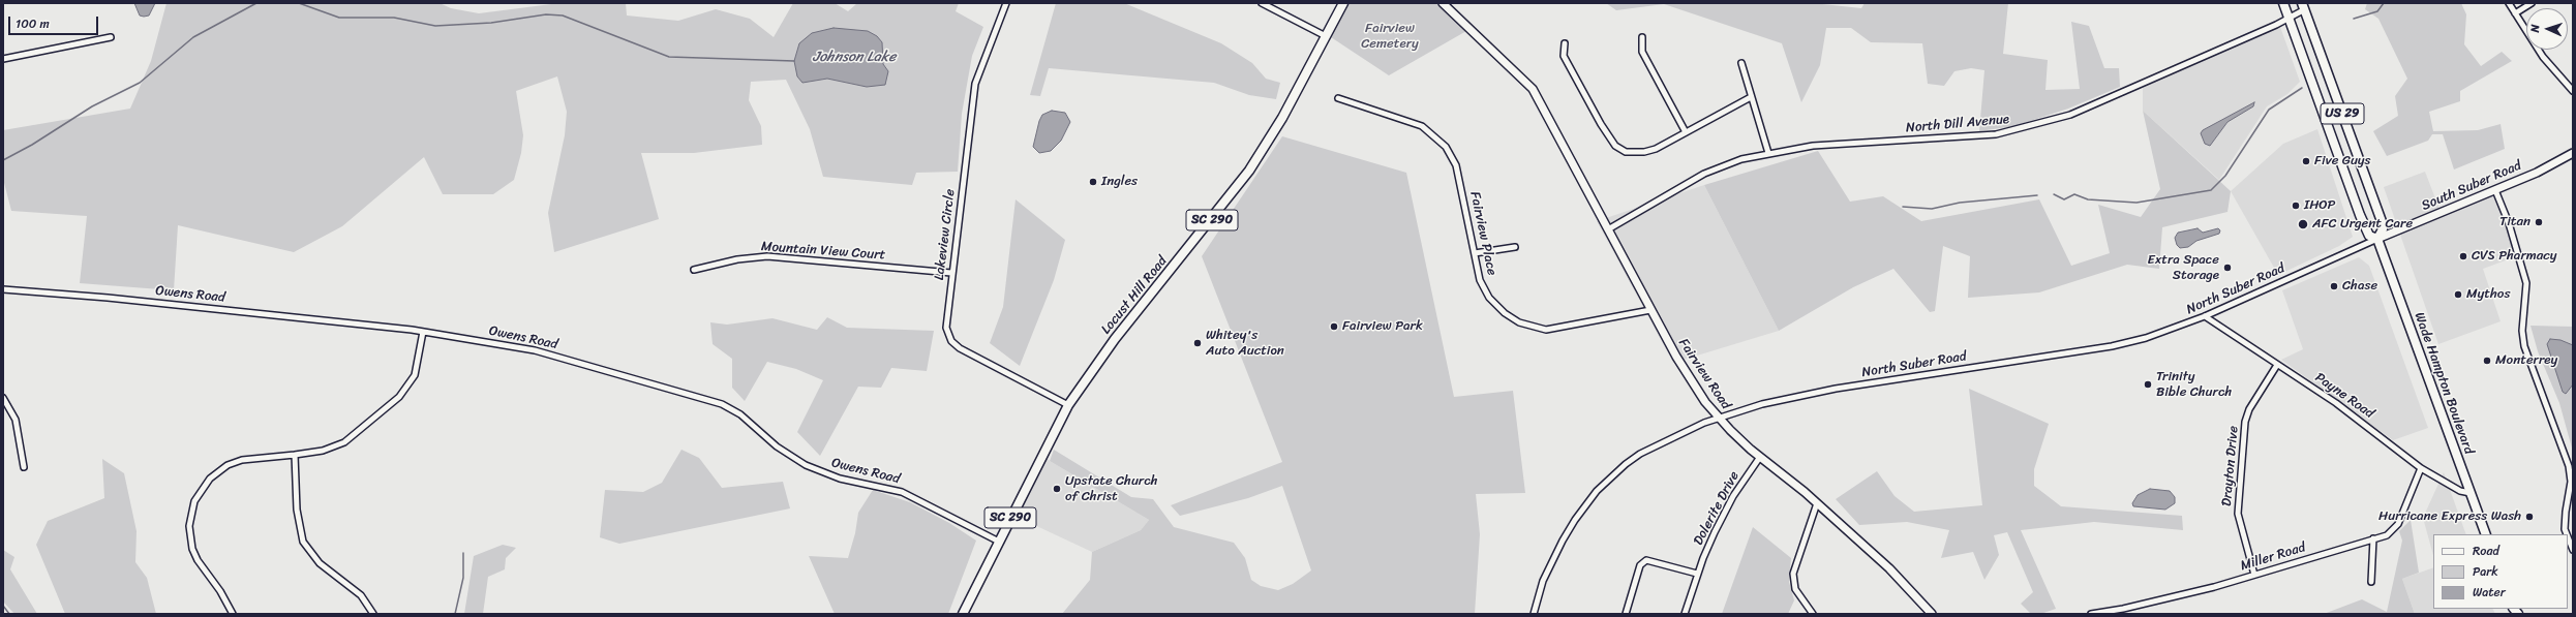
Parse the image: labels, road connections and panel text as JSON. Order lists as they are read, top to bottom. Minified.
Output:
{"streets":{"main road":["US 29","SC 290","Locust Hill Road","Wade Hampton Boulevard"],"street":["North Dill Avenue","South Suber Road","Fairview Place","Lakeview Circle","Mountain View Court","North Suber Road","Owens Road","Fairview Road","Payne Road","Drayton Drive","Dolerite Drive","Miller Road"]},"crossings":[["US 29","North Dill Avenue"],["US 29","South Suber Road"],["US 29","North Suber Road"],["US 29","Wade Hampton Boulevard"],["North Dill Avenue","Fairview Road"],["South Suber Road","North Suber Road"],["South Suber Road","Wade Hampton Boulevard"],["Fairview Place","Fairview Road"],["Lakeview Circle","Mountain View Court"],["Lakeview Circle","Locust Hill Road"],["North Suber Road","Fairview Road"],["North Suber Road","Wade Hampton Boulevard"],["North Suber Road","Payne Road"],["Owens Road","Locust Hill Road"],["Fairview Road","Dolerite Drive"],["Wade Hampton Boulevard","Payne Road"],["Payne Road","Drayton Drive"],["Payne Road","Miller Road"],["Drayton Drive","Miller Road"]],"water":["Johnson Lake"],"parks":["Fairview Cemetery"],"places":["Five Guys","Ingles","IHOP","Titan","AFC Urgent Care","CVS Pharmacy","Extra Space Storage","Chase","Mythos","Fairview Park","Whitey's Auto Auction","Monterrey","Trinity Bible Church","Upstate Church of Christ","Hurricane Express Wash"],"legend":["Road","Park","Water"],"scale_bar":"100 m","north":"left"}
